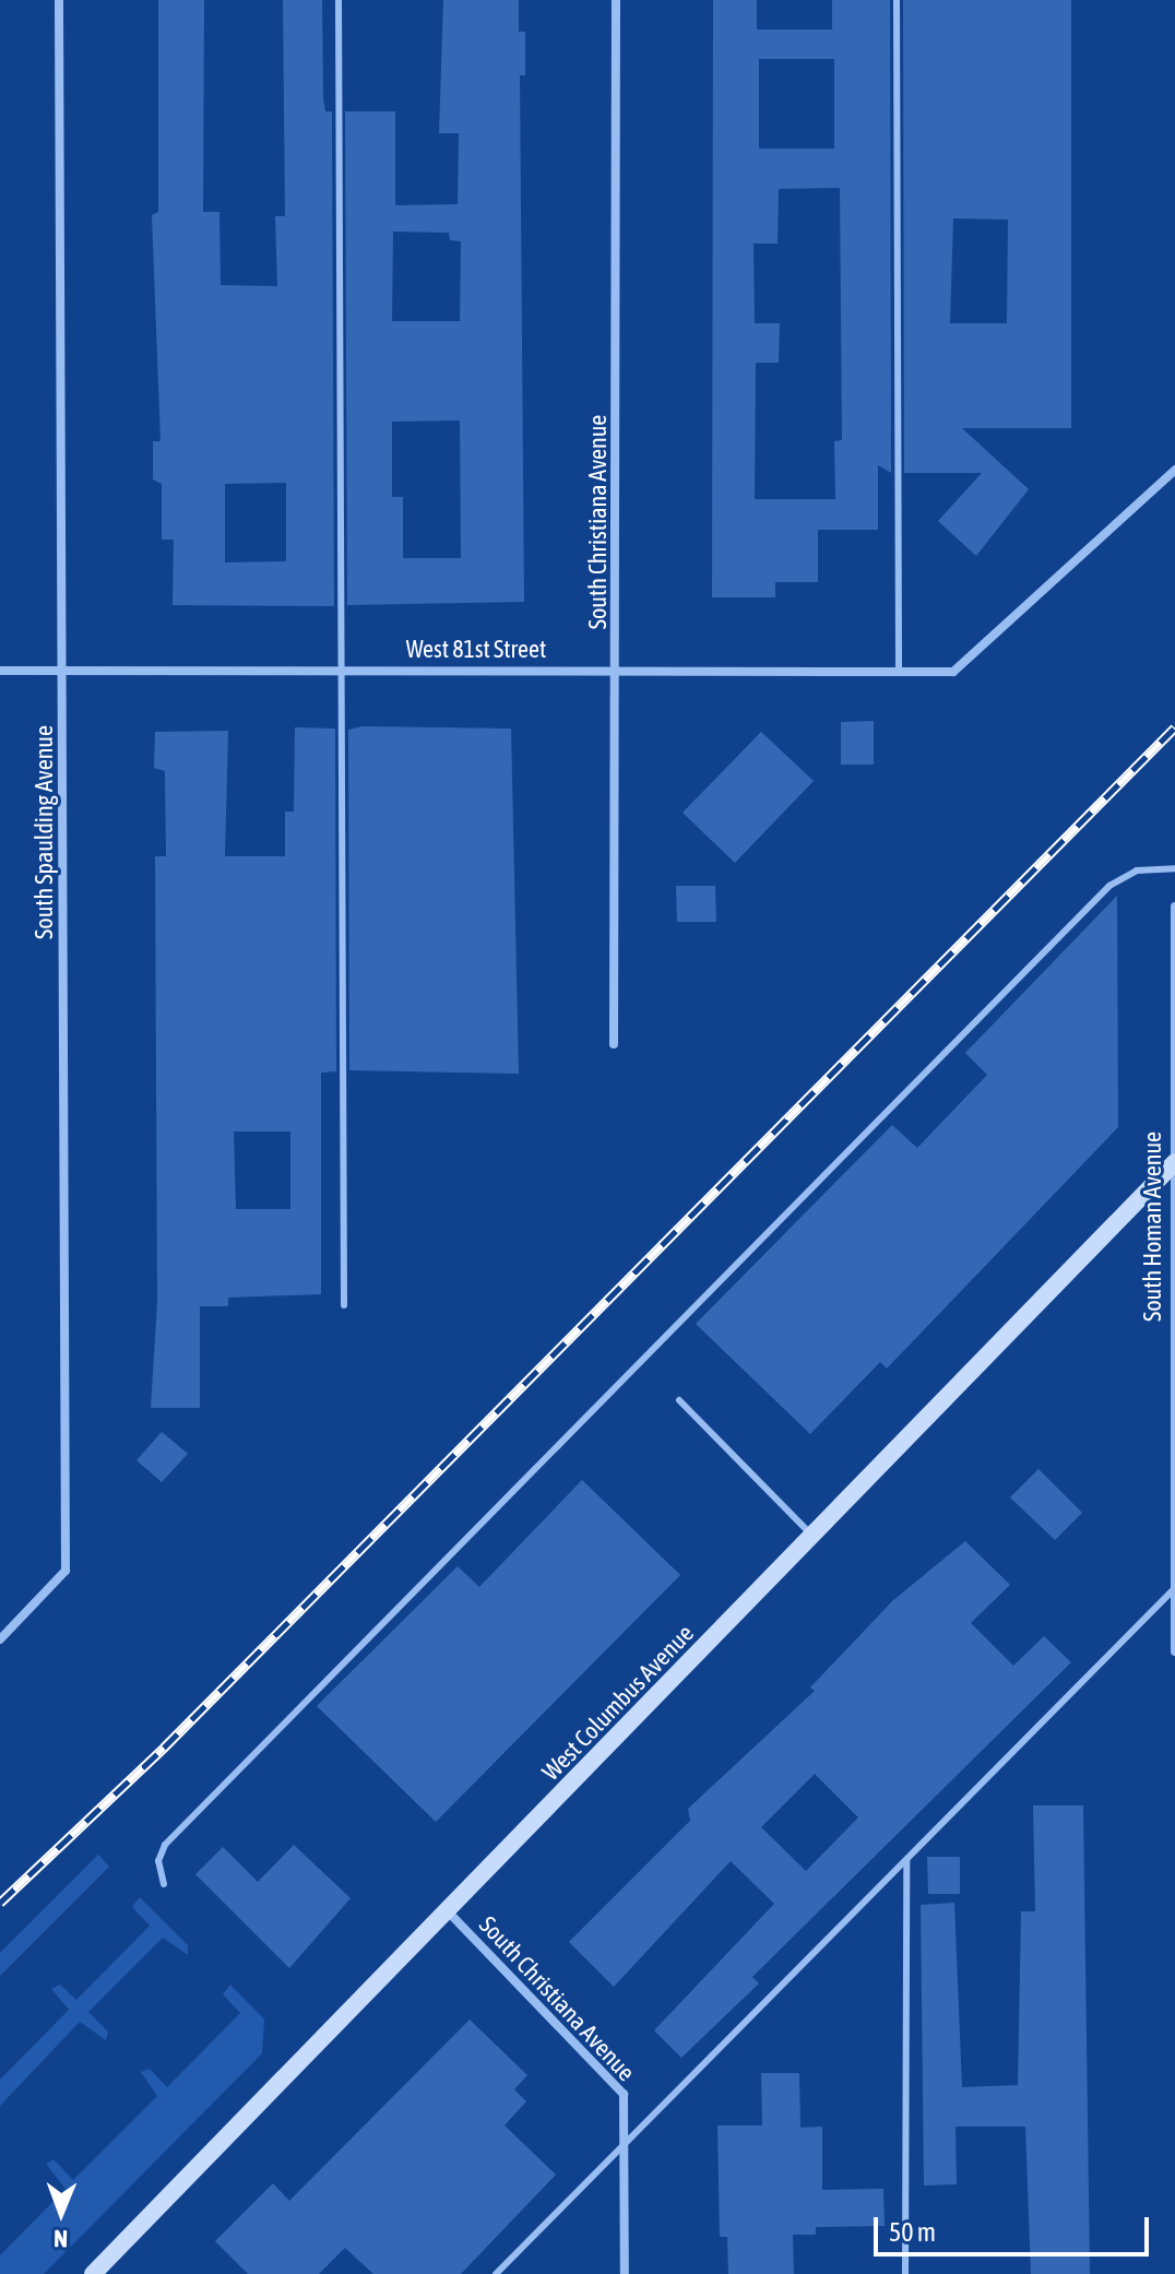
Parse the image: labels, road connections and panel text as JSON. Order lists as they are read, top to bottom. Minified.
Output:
{"streets":{"main road":["West Columbus Avenue"],"street":["South Christiana Avenue","West 81st Street","South Spaulding Avenue","South Homan Avenue"]},"crossings":[["South Christiana Avenue","West 81st Street"],["South Christiana Avenue","West Columbus Avenue"],["West 81st Street","South Spaulding Avenue"],["South Homan Avenue","West Columbus Avenue"]],"scale_bar":"50 m","north":"bottom"}
